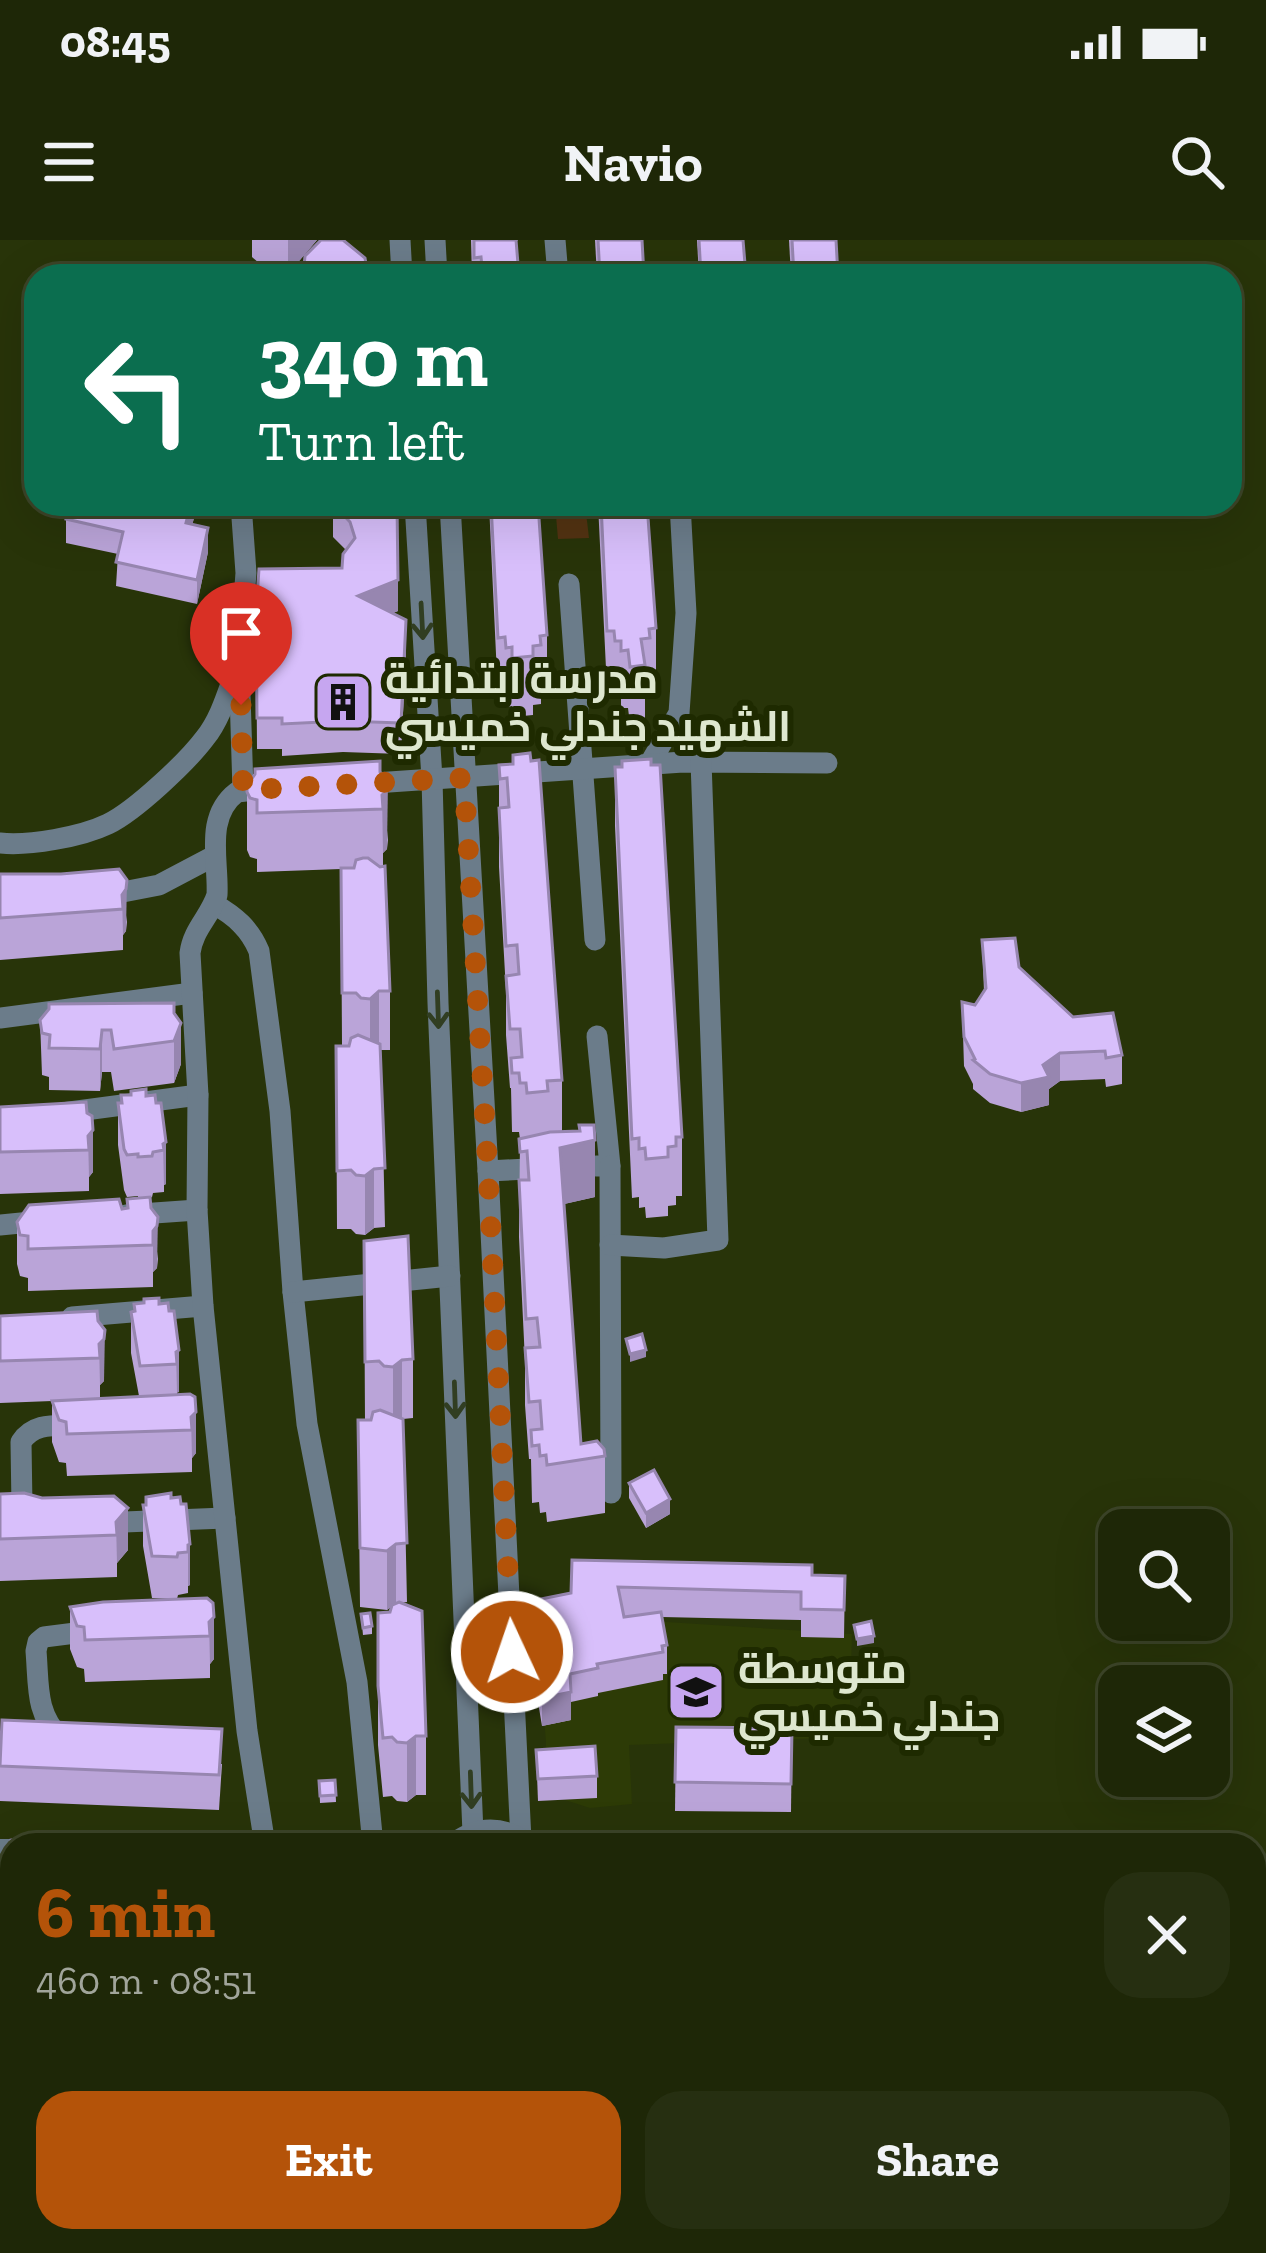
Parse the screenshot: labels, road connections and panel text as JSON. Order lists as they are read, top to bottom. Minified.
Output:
{"places":{"building":["مدرسة ابتدائية الشهيد جندلي خميسي"],"school or university":["متوسطة جندلي خميسي"]},"page":{"status":"08:45","header":"Navio","turn":["340 m","Turn left"],"heading":["6 min","460 m · 08:51"],"buttons":["Exit","Share"]}}
